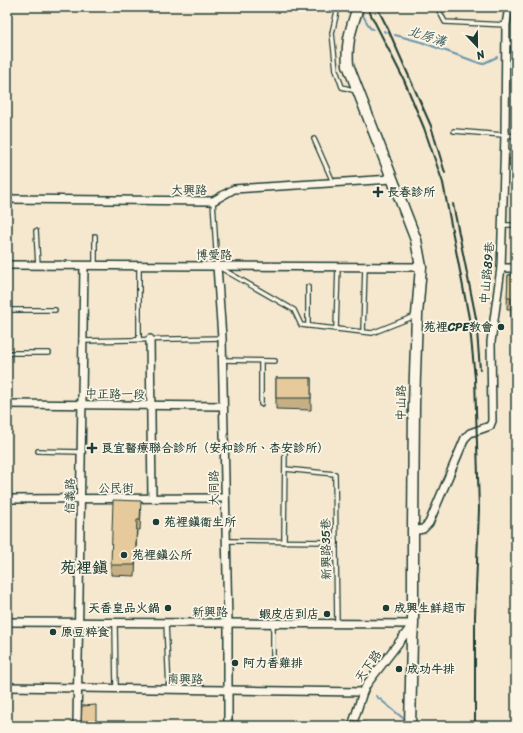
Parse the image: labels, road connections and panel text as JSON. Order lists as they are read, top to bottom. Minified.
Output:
{"streets":{"street":["大興路","博愛路","中山路89巷","中正路一段","中山路","公民街","大同路","信義路","新興路","天下路","南興路"],"lane":["新興路35巷"]},"crossings":[["大興路","中山路"],["大興路","大同路"],["博愛路","中山路"],["博愛路","大同路"],["博愛路","信義路"],["中山路89巷","中山路"],["中正路一段","大同路"],["中正路一段","信義路"],["中山路","新興路"],["中山路","天下路"],["公民街","大同路"],["公民街","信義路"],["大同路","新興路"],["大同路","南興路"],["信義路","新興路"],["信義路","南興路"],["新興路35巷","新興路"],["新興路","天下路"],["天下路","南興路"]],"districts":["苑裡鎮"],"water":["北房溝"],"places":{"health":["長春診所","良宜醫療聯合診所（安和診所、杏安診所）"],"other":["苑裡CPE教會","苑裡鎮衛生所","苑裡鎮公所","天香皇品火鍋","成興生鮮超市","蝦皮店到店","原豆粹食","阿力香雞排","成功牛排"]},"north":"bottom"}
